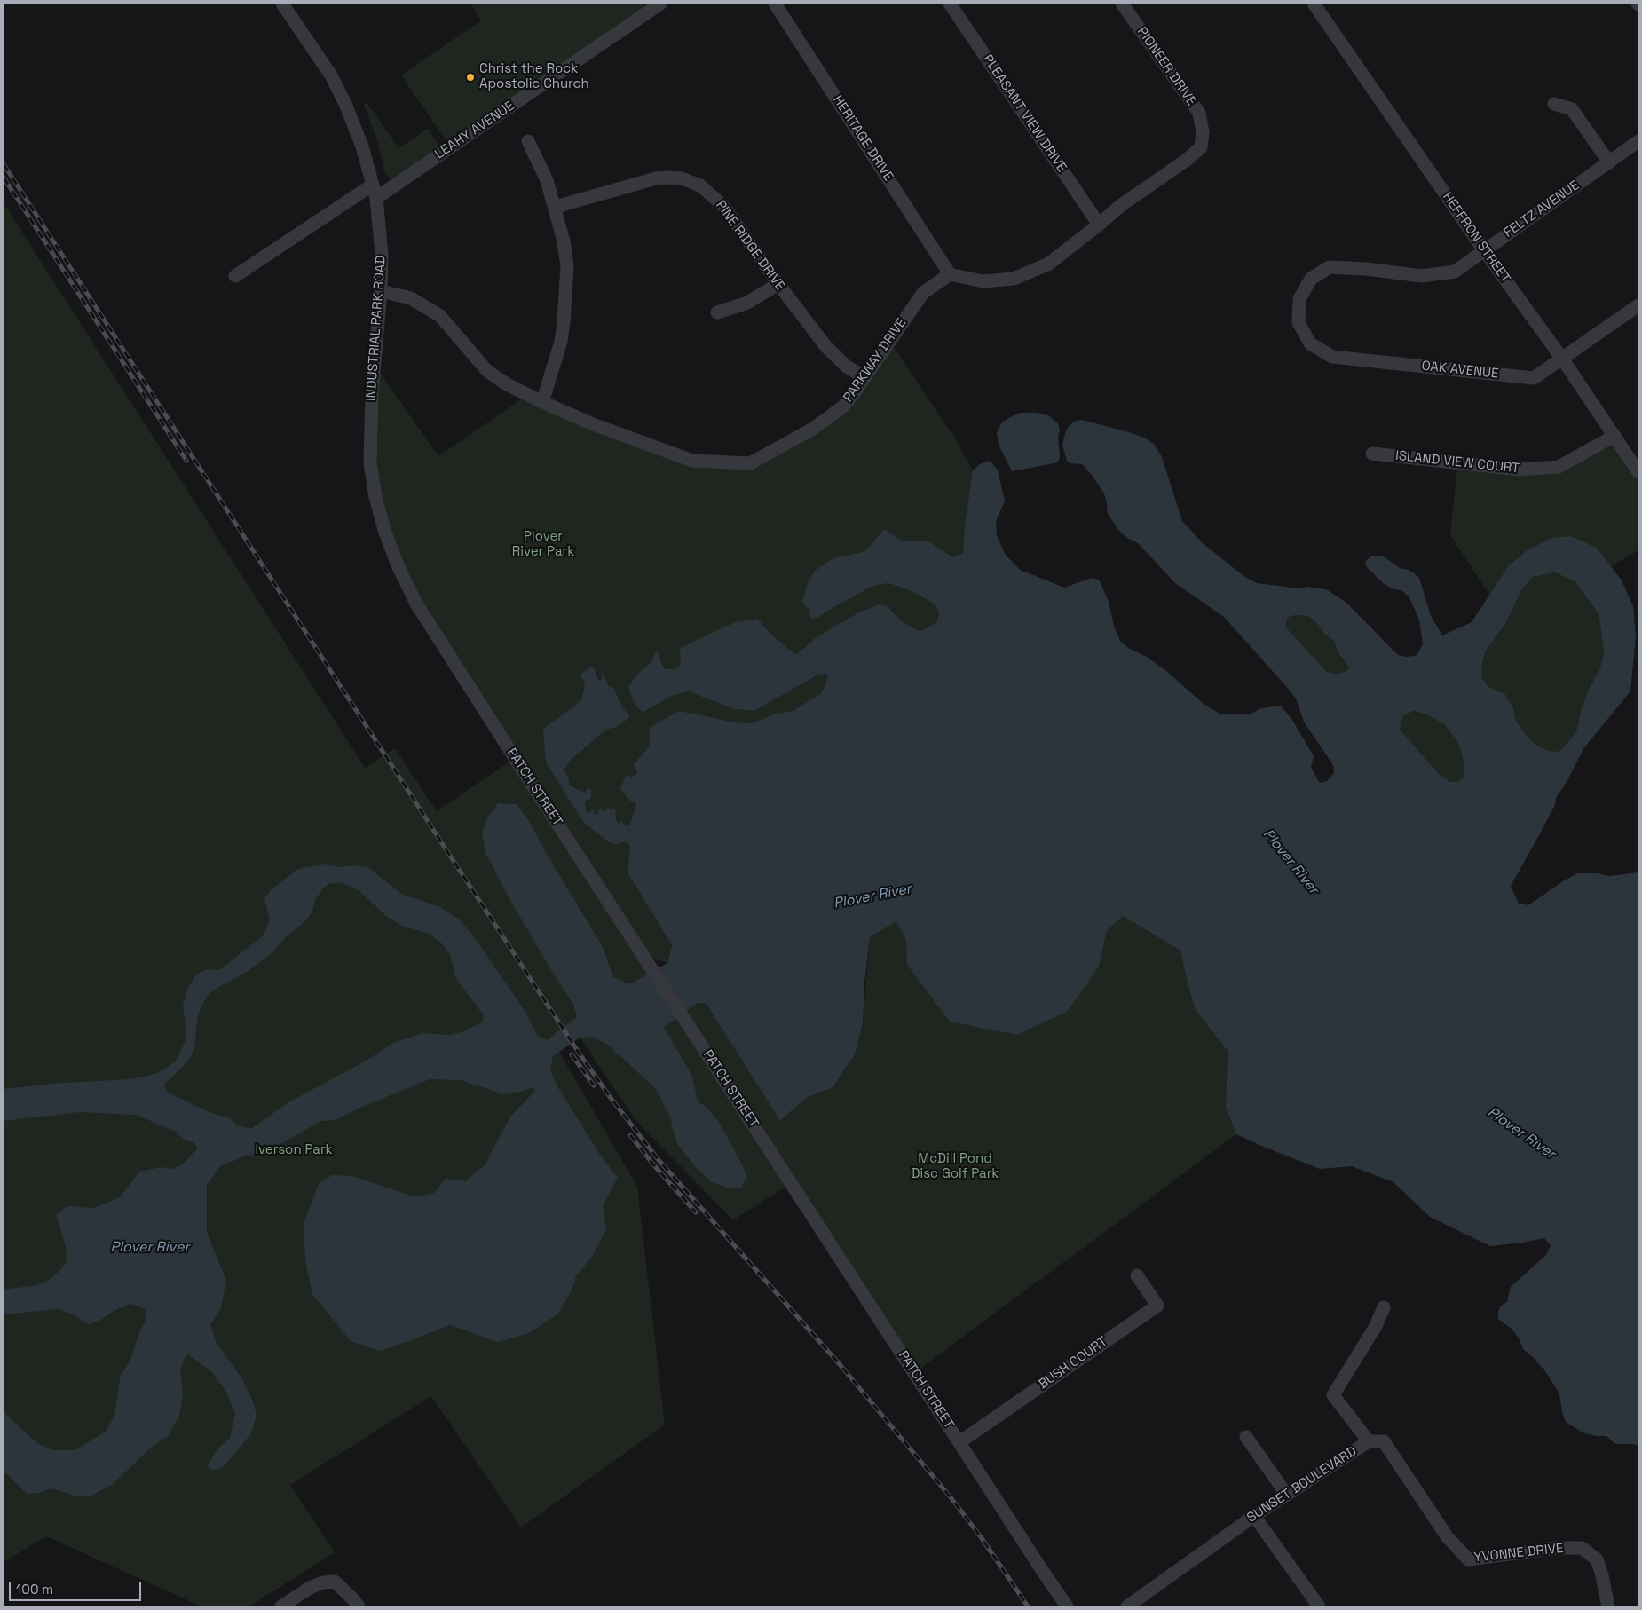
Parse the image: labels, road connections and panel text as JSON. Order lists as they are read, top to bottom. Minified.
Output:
{"streets":{"street":["PIONEER DRIVE","PLEASANT VIEW DRIVE","LEAHY AVENUE","HERITAGE DRIVE","FELTZ AVENUE","HEFFRON STREET","PINE RIDGE DRIVE","INDUSTRIAL PARK ROAD","PARKWAY DRIVE","OAK AVENUE","ISLAND VIEW COURT","PATCH STREET","BUSH COURT","SUNSET BOULEVARD","YVONNE DRIVE"]},"crossings":[["PIONEER DRIVE","PLEASANT VIEW DRIVE"],["LEAHY AVENUE","INDUSTRIAL PARK ROAD"],["HERITAGE DRIVE","PARKWAY DRIVE"],["FELTZ AVENUE","HEFFRON STREET"],["FELTZ AVENUE","OAK AVENUE"],["HEFFRON STREET","OAK AVENUE"],["HEFFRON STREET","ISLAND VIEW COURT"],["PINE RIDGE DRIVE","PARKWAY DRIVE"],["INDUSTRIAL PARK ROAD","PARKWAY DRIVE"],["INDUSTRIAL PARK ROAD","PATCH STREET"],["PATCH STREET","BUSH COURT"],["SUNSET BOULEVARD","YVONNE DRIVE"]],"water":["Plover River"],"parks":["Plover River Park","Iverson Park","McDill Pond Disc Golf Park"],"places":["Christ the Rock Apostolic Church"],"scale_bar":"100 m"}
